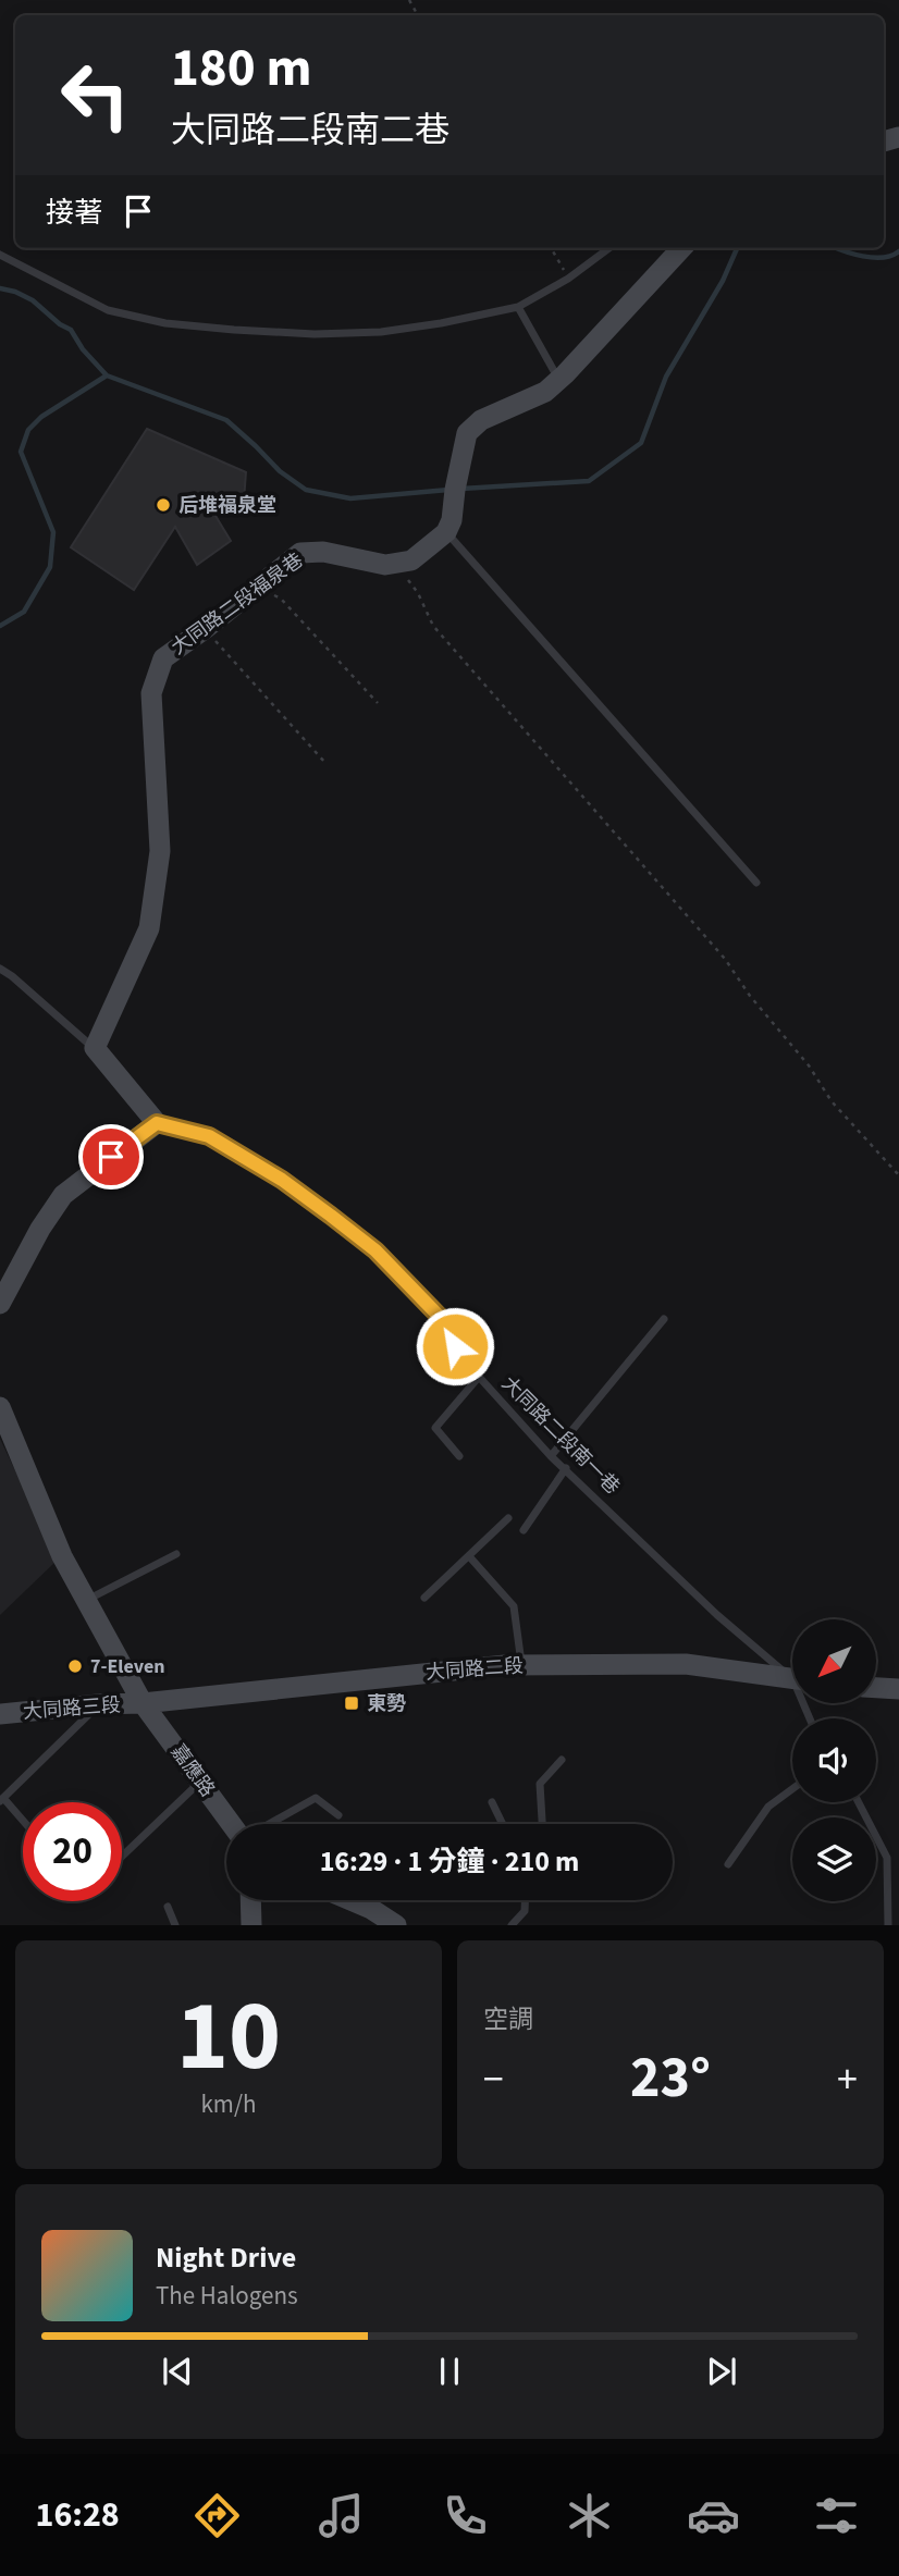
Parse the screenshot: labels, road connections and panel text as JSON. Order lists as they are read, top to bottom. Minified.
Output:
{"streets":{"street":["大同路二段福泉巷","大同路二段","大同路三段","嘉應路"],"lane":["大同路二段南一巷"]},"crossings":[["大同路二段","大同路三段"],["大同路二段","嘉應路"],["大同路三段","嘉應路"]],"places":{"other":["后堆福泉堂","7-Eleven"],"transit":["東勢"]},"north":"bottom left","page":{"turn":["180 m","大同路二段南二巷"],"then":"接著","limit":"20","trip":"16:29 · 1 分鐘 · 210 m","tile":[["10","km/h"],"空調"],"heat":["−","23°","+"],"song":["Night Drive","The Halogens"],"tabs":"16:28"}}
